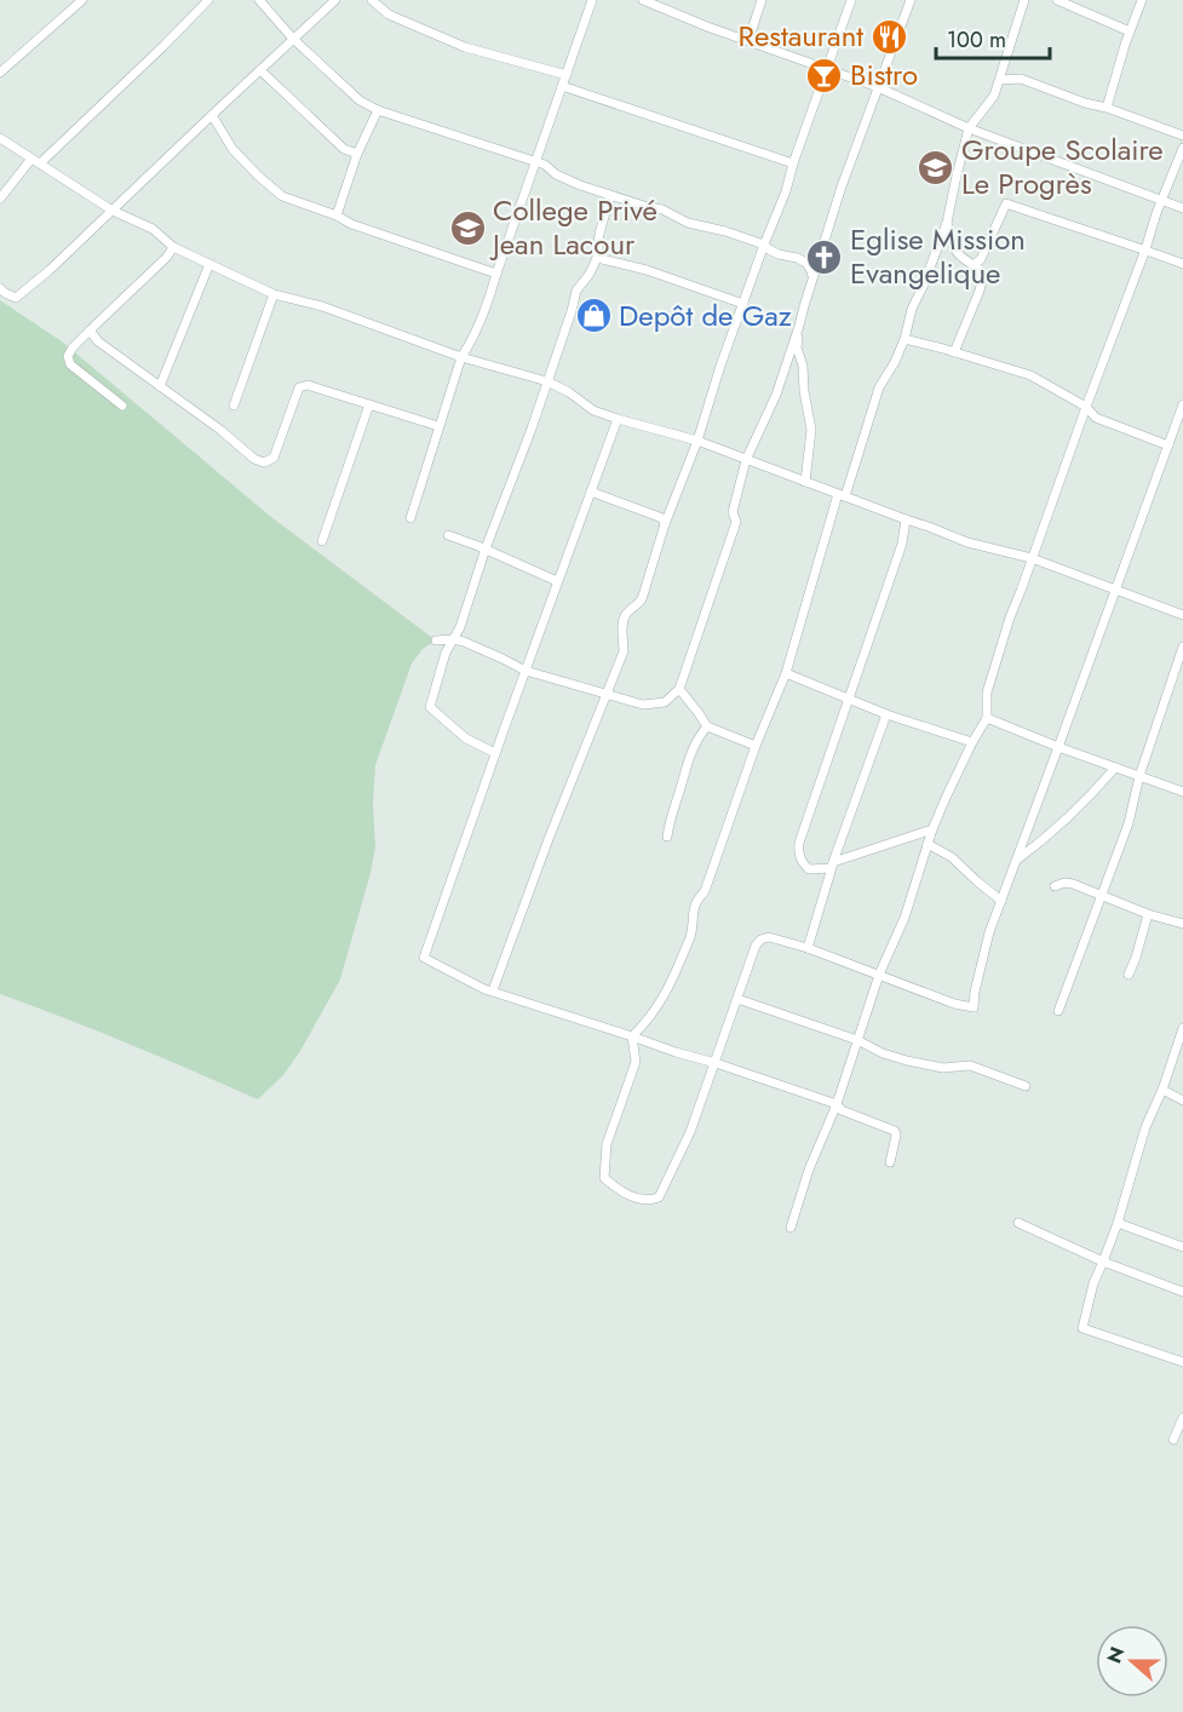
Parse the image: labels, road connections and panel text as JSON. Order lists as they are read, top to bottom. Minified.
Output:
{"places":{"restaurant":["Restaurant"],"bar":["Bistro"],"school or university":["Groupe Scolaire Le Progrès","College Privé Jean Lacour"],"church":["Eglise Mission Evangelique"],"shop":["Depôt de Gaz"]},"scale_bar":"100 m","north":"left"}
